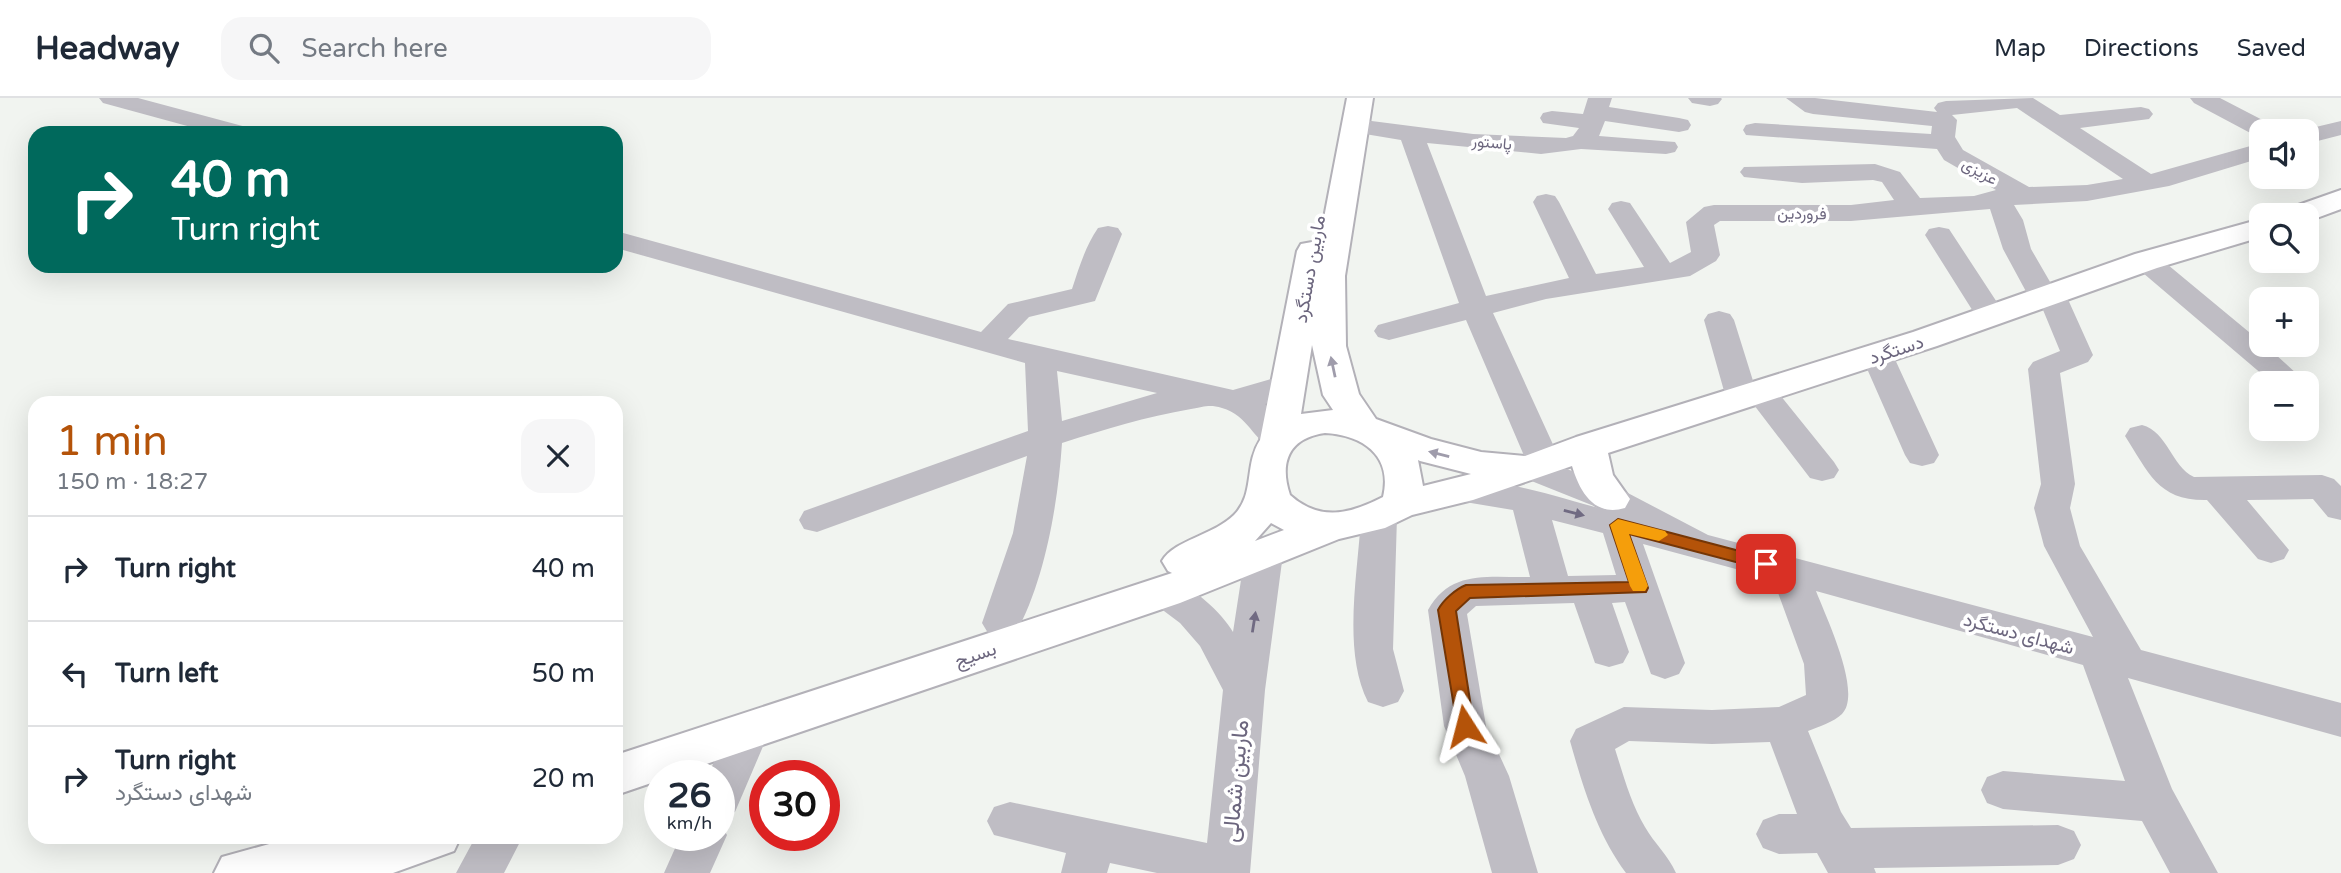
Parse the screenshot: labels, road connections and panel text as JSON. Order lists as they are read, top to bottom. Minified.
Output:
{"streets":{"main road":["ماربین دستگرد","دستگرد","بسیج"],"street":["پاستور","عزیزی","فروردین","شهدای دستگرد","ماربین شمالی"]},"crossings":[["پاستور","ماربین دستگرد"],["عزیزی","فروردین"],["ماربین دستگرد","دستگرد"],["ماربین دستگرد","بسیج"],["دستگرد","شهدای دستگرد"],["دستگرد","بسیج"],["بسیج","ماربین شمالی"]],"page":{"header":"Headway","search":"Search here","nav":["Map","Directions","Saved"],"map_buttons":["+","−"],"turn":["40 m","Turn right"],"heading":["1 min","150 m · 18:27"],"list":[{"name":"Turn right","value":"40 m"},{"name":"Turn left","value":"50 m"},{"name":"Turn right","note":"شهدای دستگرد","value":"20 m"}],"speed":"26 km/h","limit":"30"}}
